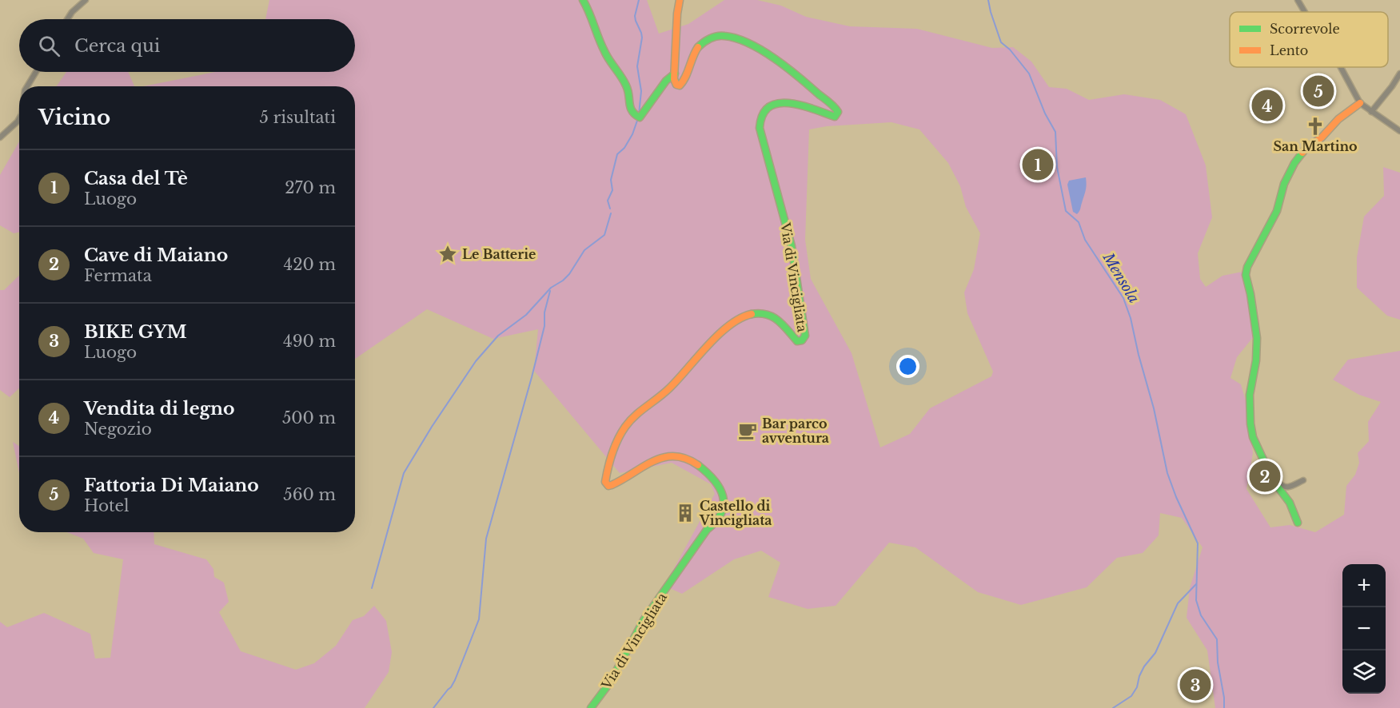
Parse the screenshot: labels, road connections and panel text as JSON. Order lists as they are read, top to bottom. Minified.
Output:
{"streets":{"street":["Via di Vincigliata"]},"water":["Mensola"],"places":{"church":["San Martino"],"place":["Le Batterie"],"cafe":["Bar parco avventura"],"building":["Castello di Vincigliata"]},"legend":["Scorrevole","Lento"],"page":{"search":"Cerca qui","pins":["5","4","1","2","3"],"heading":["Vicino","5 risultati"],"list":[{"mark":"1","name":"Casa del Tè","note":"Luogo","value":"270 m"},{"mark":"2","name":"Cave di Maiano","note":"Fermata","value":"420 m"},{"mark":"3","name":"BIKE GYM","note":"Luogo","value":"490 m"},{"mark":"4","name":"Vendita di legno","note":"Negozio","value":"500 m"},{"mark":"5","name":"Fattoria Di Maiano","note":"Hotel","value":"560 m"}],"map_buttons":["+","−"]}}
